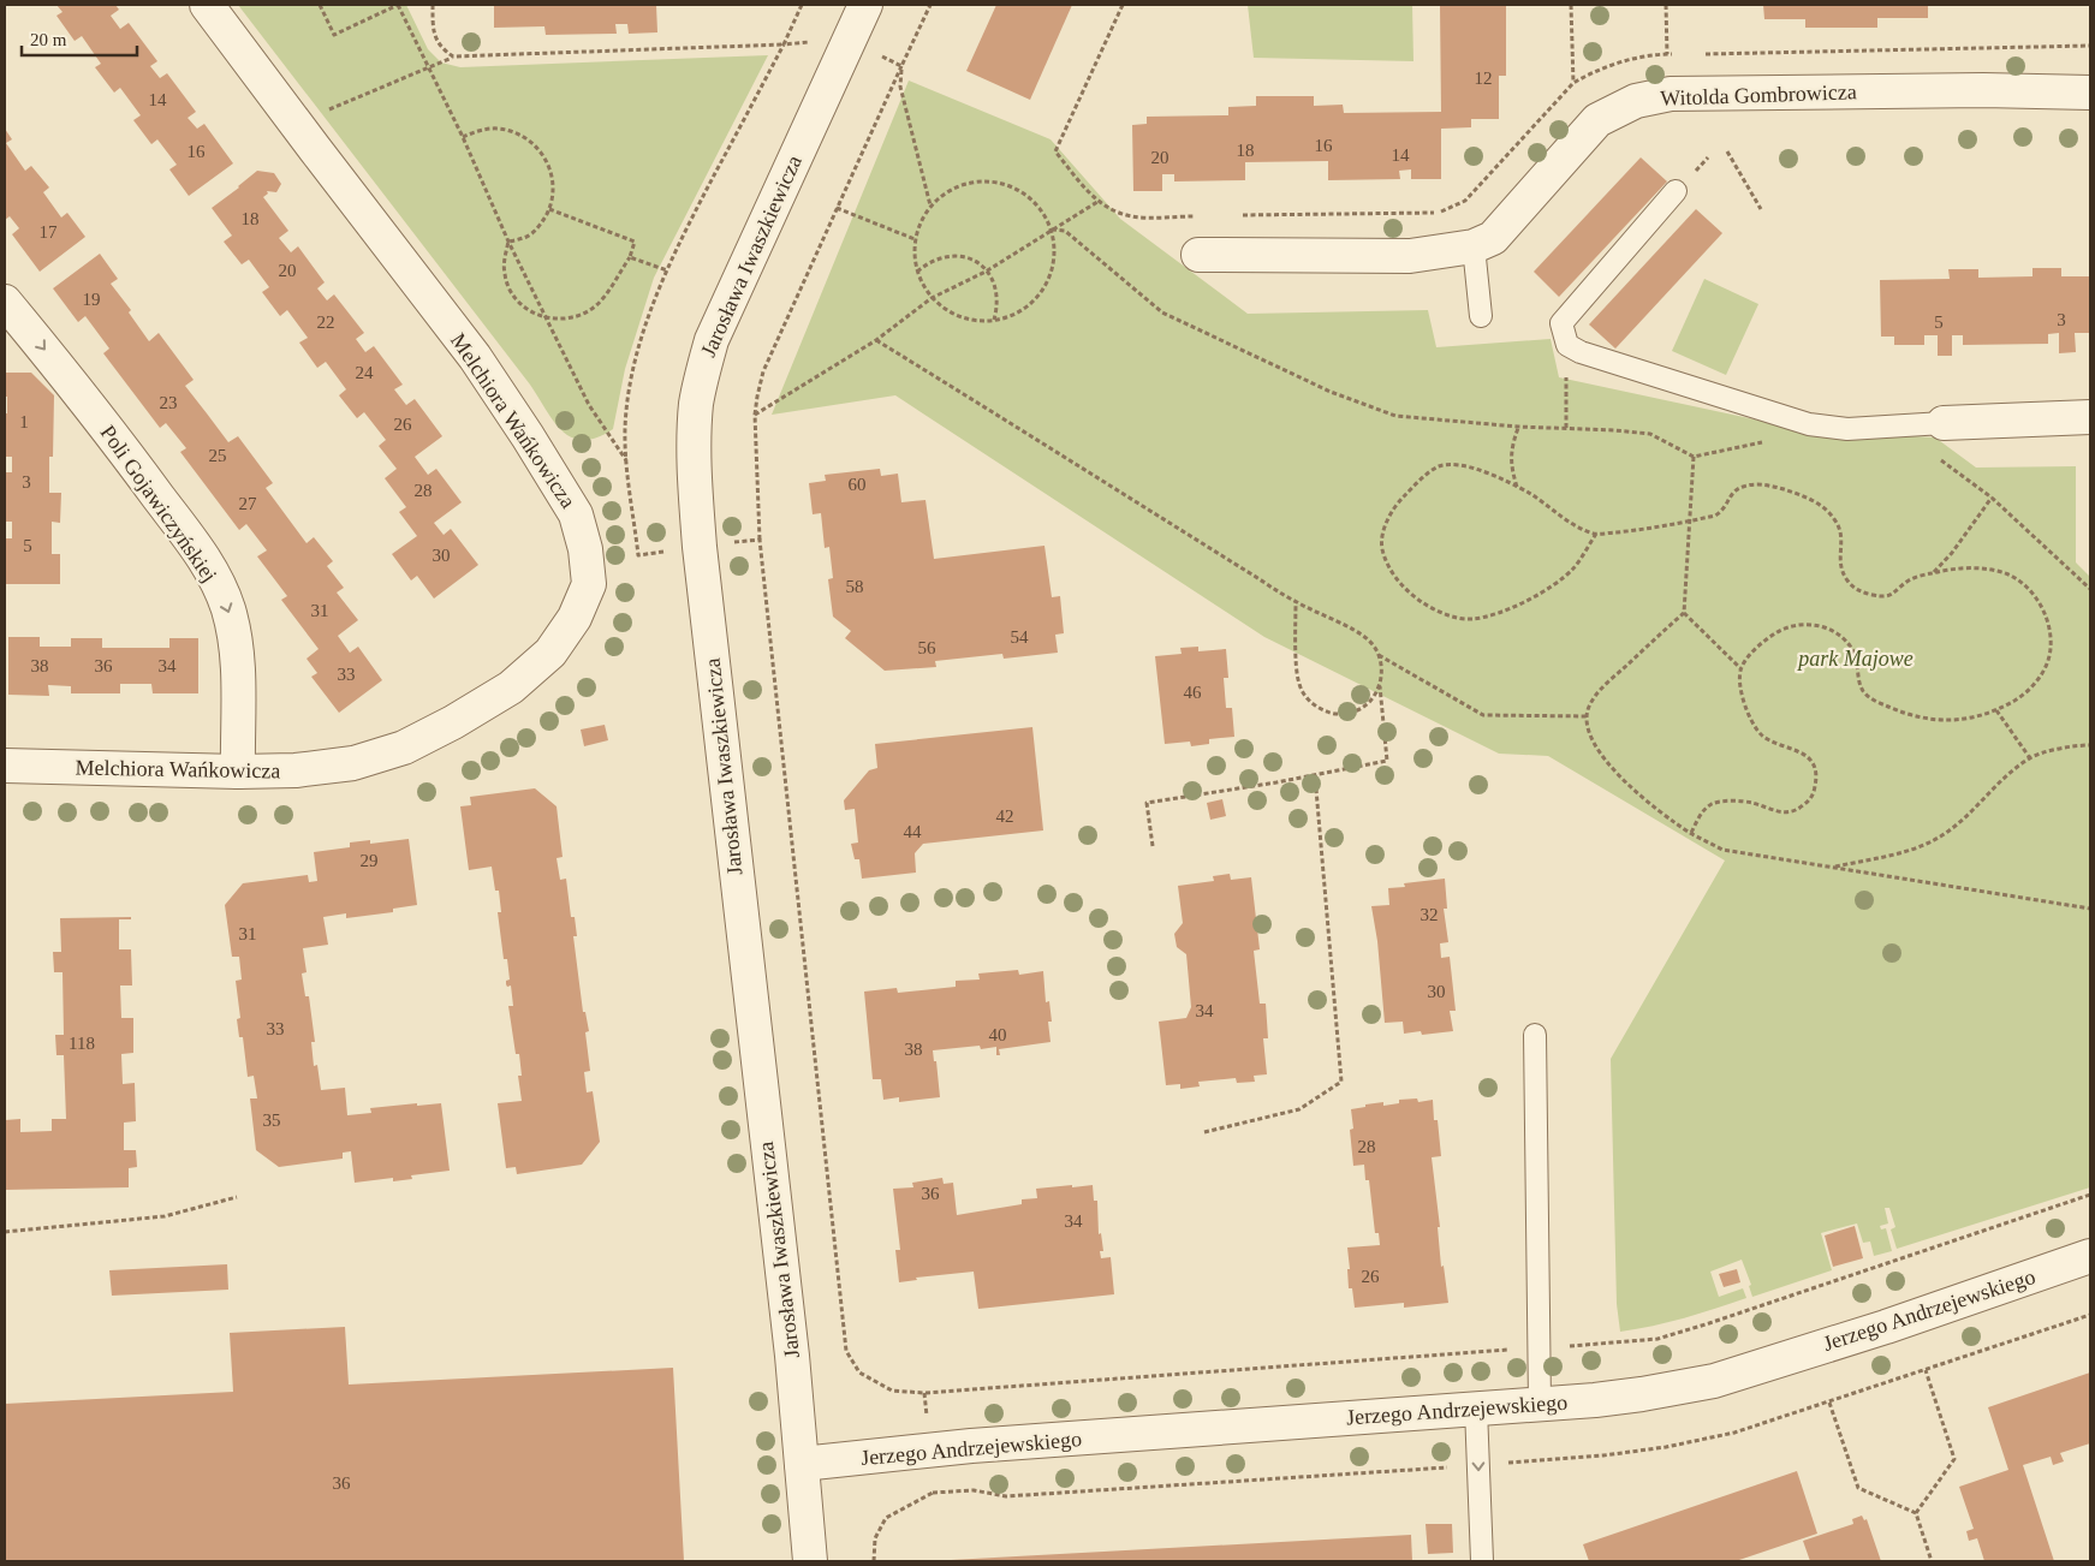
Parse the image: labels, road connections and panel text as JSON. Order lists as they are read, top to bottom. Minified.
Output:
{"streets":{"street":["Witolda Gombrowicza","Jarosława Iwaszkiewicza","Melchiora Wańkowicza","Poli Gojawiczyńskiej","Jerzego Andrzejewskiego"]},"crossings":[["Jarosława Iwaszkiewicza","Jerzego Andrzejewskiego"],["Melchiora Wańkowicza","Poli Gojawiczyńskiej"]],"one_way":["Poli Gojawiczyńskiej"],"parks":["park Majowe"],"house_numbers":["12","14","16","18","16","14","20","18","17","20","19","3","22","5","24","23","1","26","25","3","60","28","27","5","30","58","31","54","56","38","36","34","33","46","42","44","29","32","31","30","34","33","40","118","38","35","28","36","34","26","36"],"scale_bar":"20 m"}
